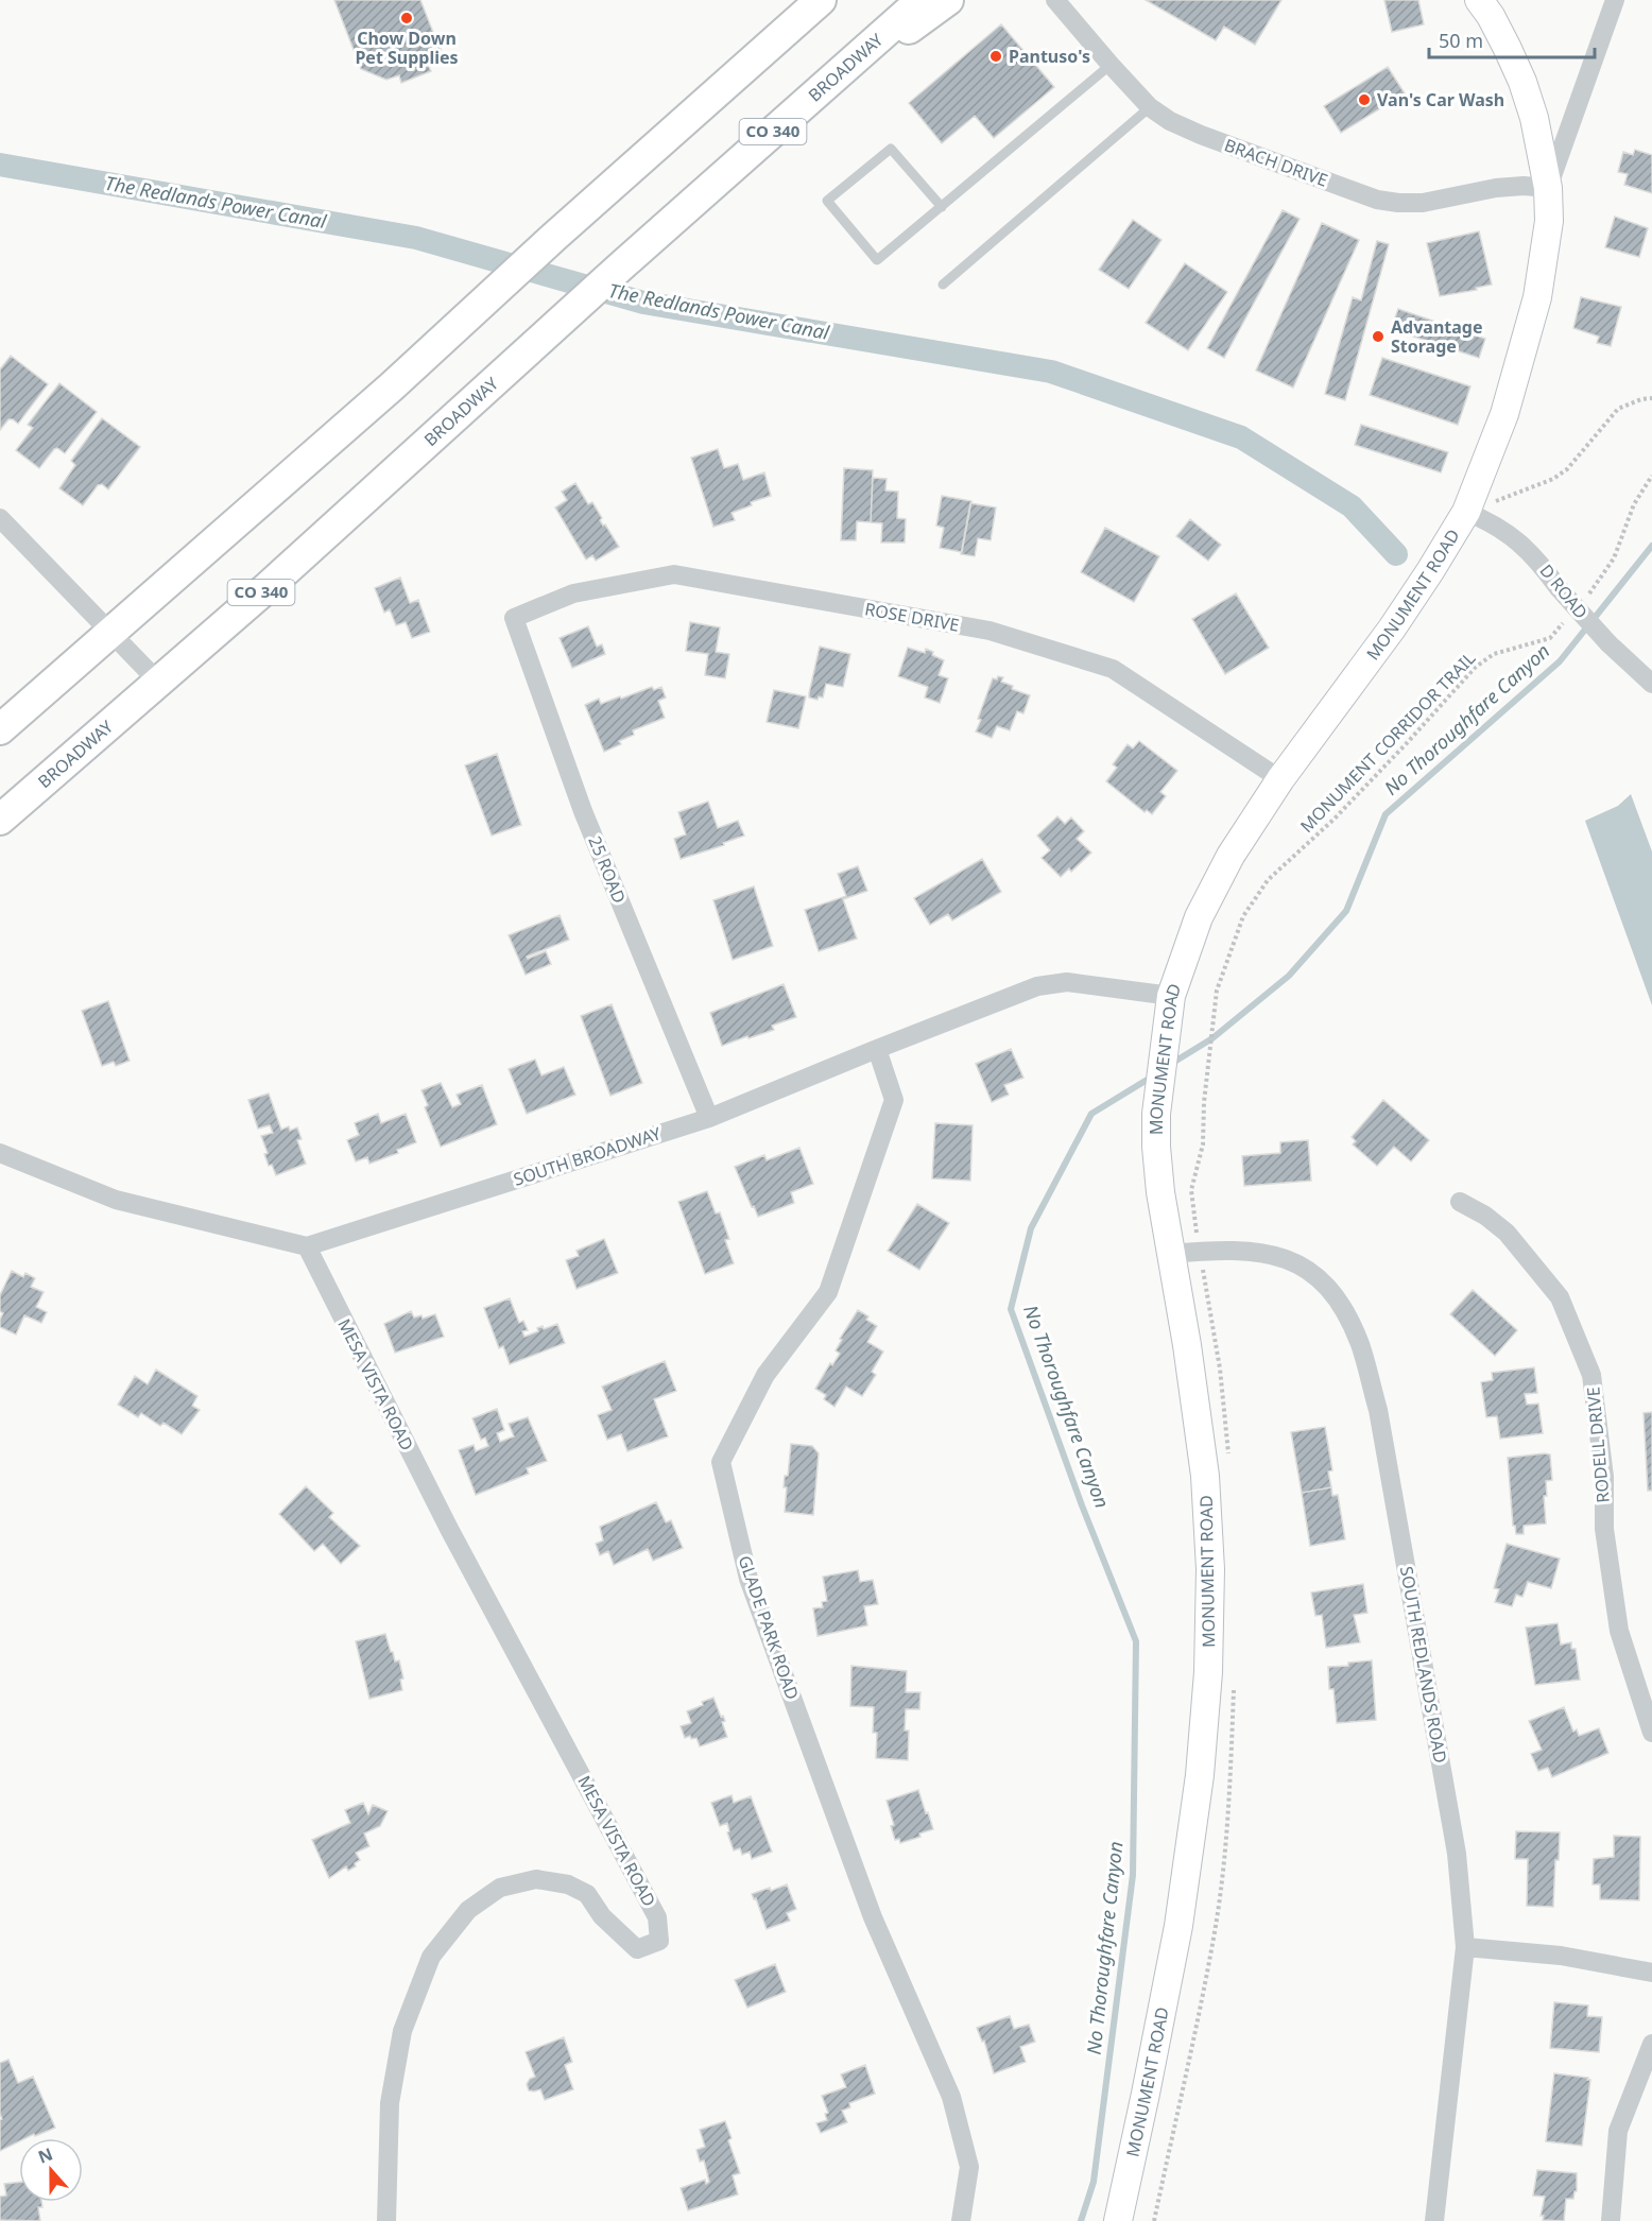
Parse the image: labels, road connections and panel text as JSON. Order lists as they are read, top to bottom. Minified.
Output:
{"streets":{"main road":["BROADWAY","CO 340","MONUMENT ROAD"],"street":["BRACH DRIVE","D ROAD","ROSE DRIVE","25 ROAD","SOUTH BROADWAY","MESA VISTA ROAD","RODELL DRIVE","GLADE PARK ROAD","SOUTH REDLANDS ROAD"],"path":["MONUMENT CORRIDOR TRAIL"]},"crossings":[["BRACH DRIVE","MONUMENT ROAD"],["D ROAD","MONUMENT ROAD"],["MONUMENT ROAD","ROSE DRIVE"],["MONUMENT ROAD","SOUTH BROADWAY"],["MONUMENT ROAD","SOUTH REDLANDS ROAD"],["ROSE DRIVE","25 ROAD"],["25 ROAD","SOUTH BROADWAY"],["SOUTH BROADWAY","MESA VISTA ROAD"],["SOUTH BROADWAY","GLADE PARK ROAD"]],"water":["The Redlands Power Canal","No Thoroughfare Canyon"],"places":["Chow Down Pet Supplies","Pantuso's","Van's Car Wash","Advantage Storage"],"scale_bar":"50 m","north":"top"}
